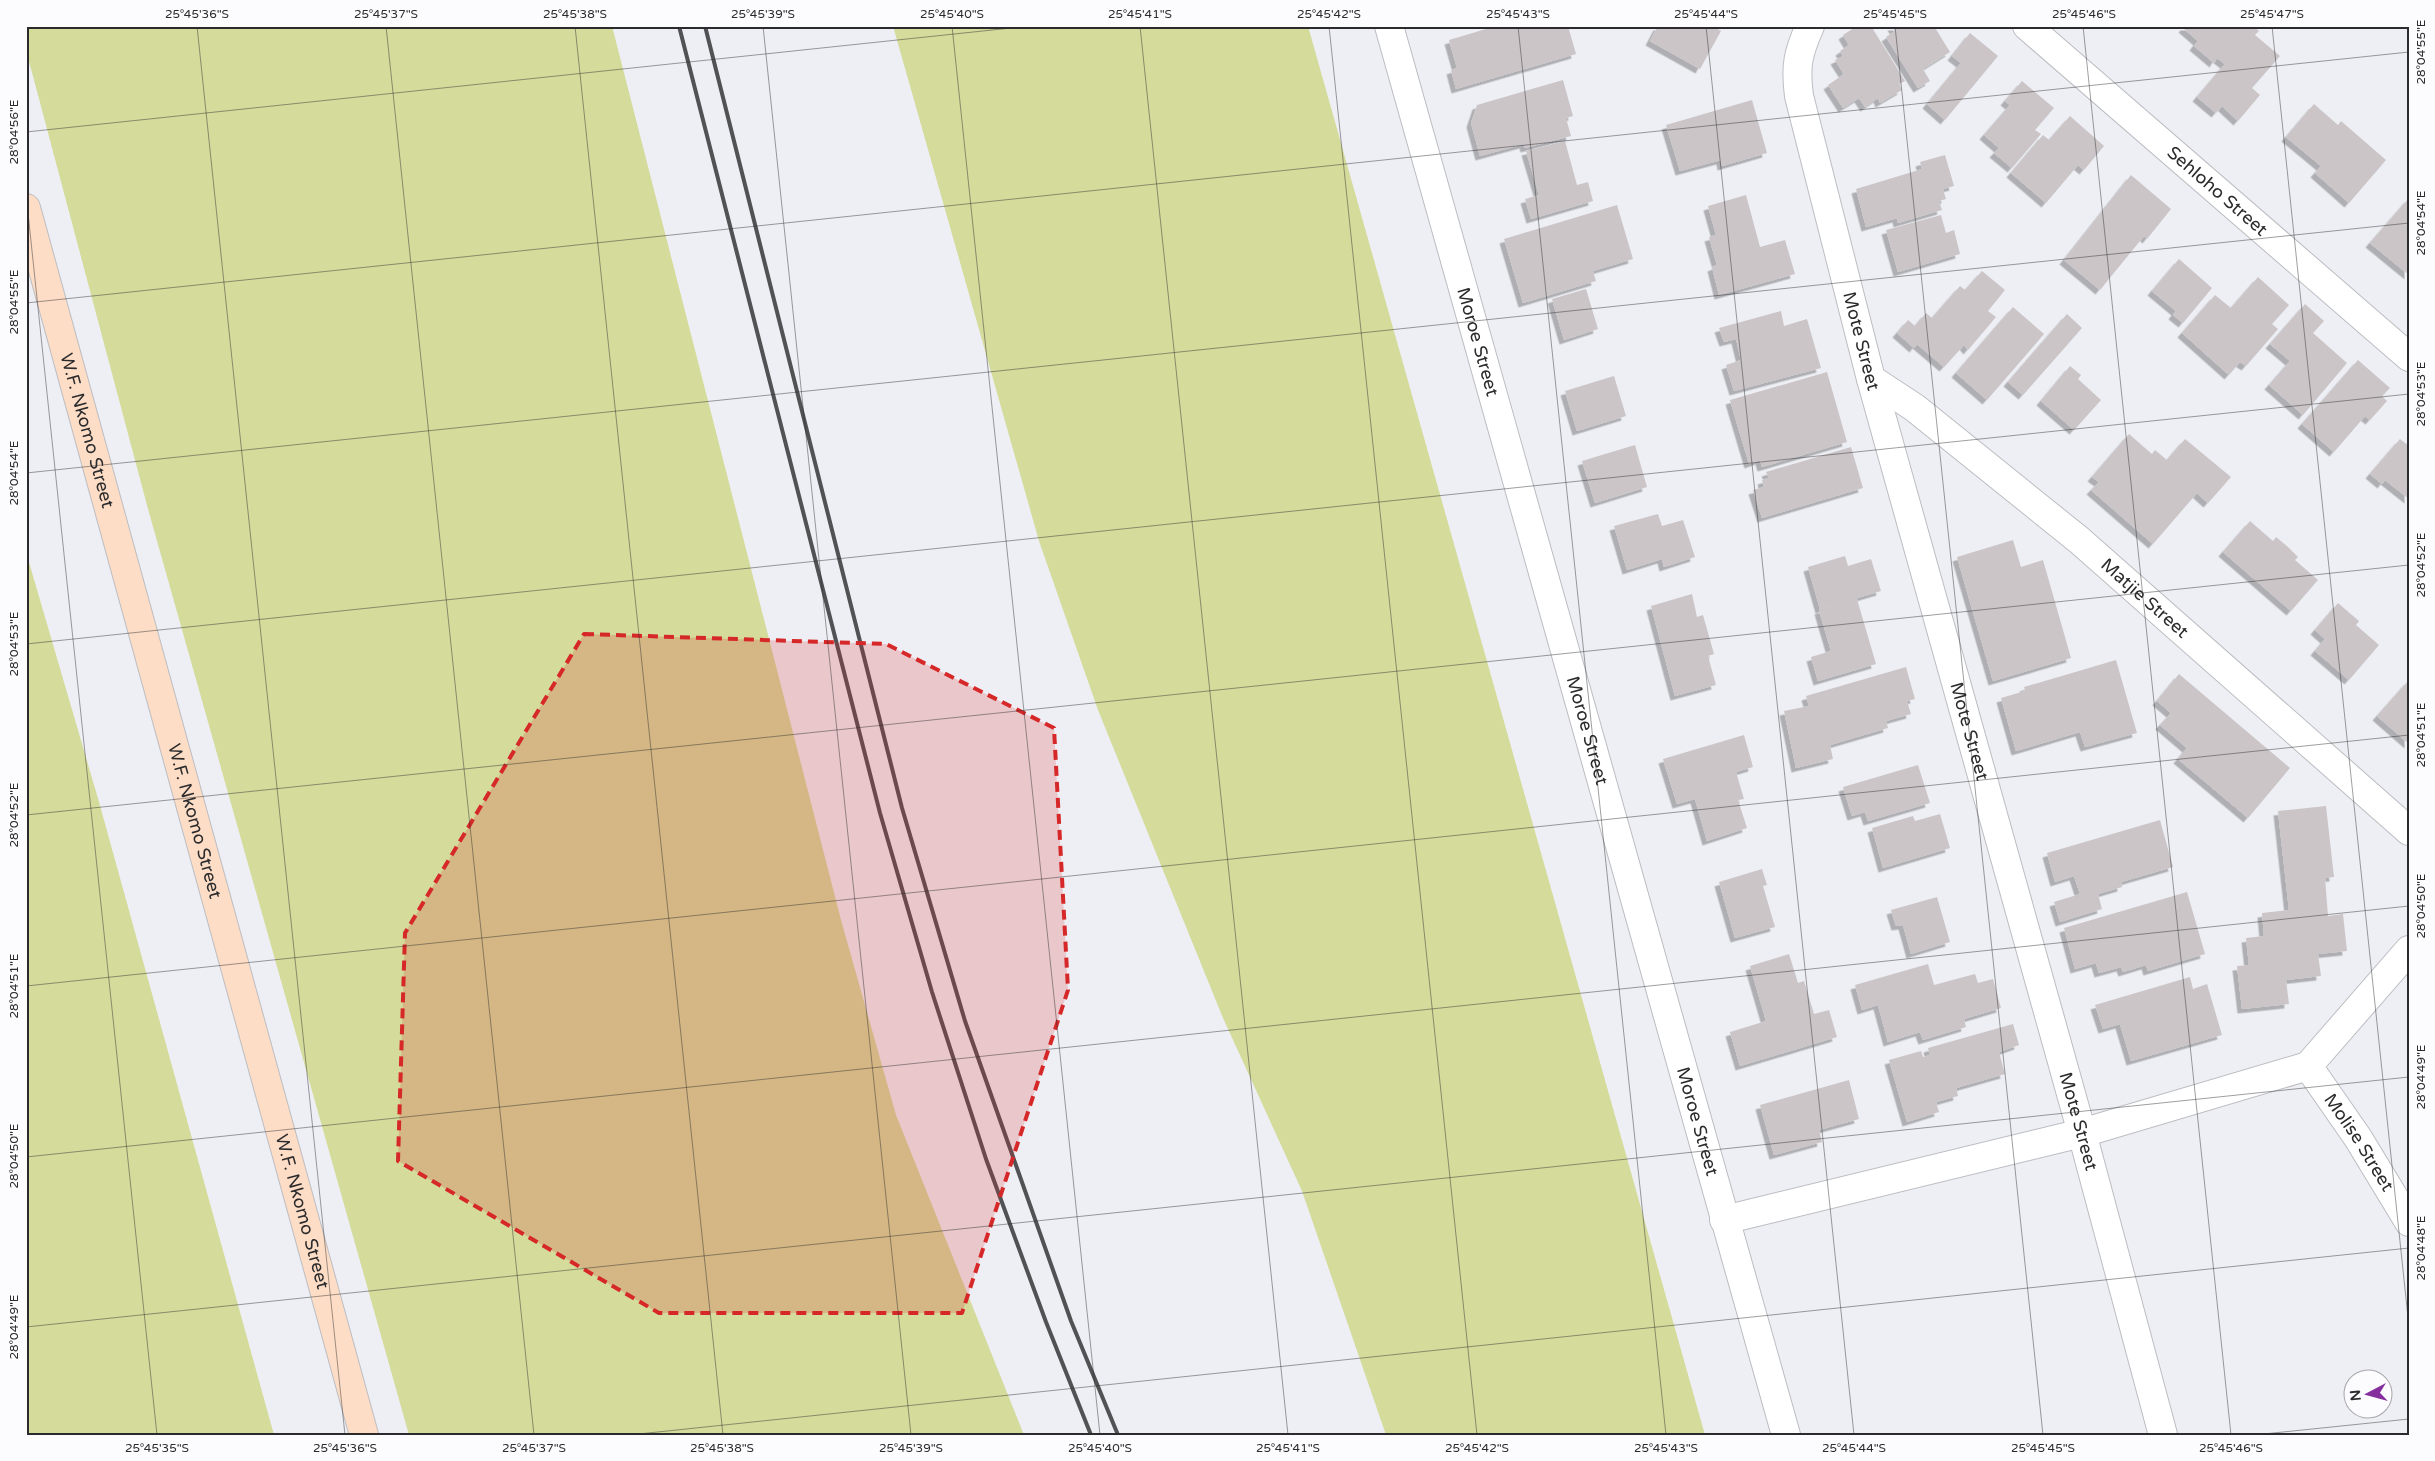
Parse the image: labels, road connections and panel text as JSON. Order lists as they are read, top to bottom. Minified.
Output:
{"streets":{"main road":["W.F. Nkomo Street"],"street":["Sehloho Street","Moroe Street","Mote Street","Matjie Street","Molise Street"]},"crossings":[["Mote Street","Matjie Street"]],"north":"left","coordinates":["25°45'36\"S","25°45'37\"S","25°45'38\"S","25°45'39\"S","25°45'40\"S","25°45'41\"S","25°45'42\"S","25°45'43\"S","25°45'44\"S","25°45'45\"S","25°45'46\"S","25°45'47\"S","28°04'55\"E","28°04'56\"E","28°04'54\"E","28°04'53\"E","28°04'52\"E","28°04'51\"E","28°04'50\"E","28°04'49\"E","28°04'48\"E","25°45'35\"S"]}
